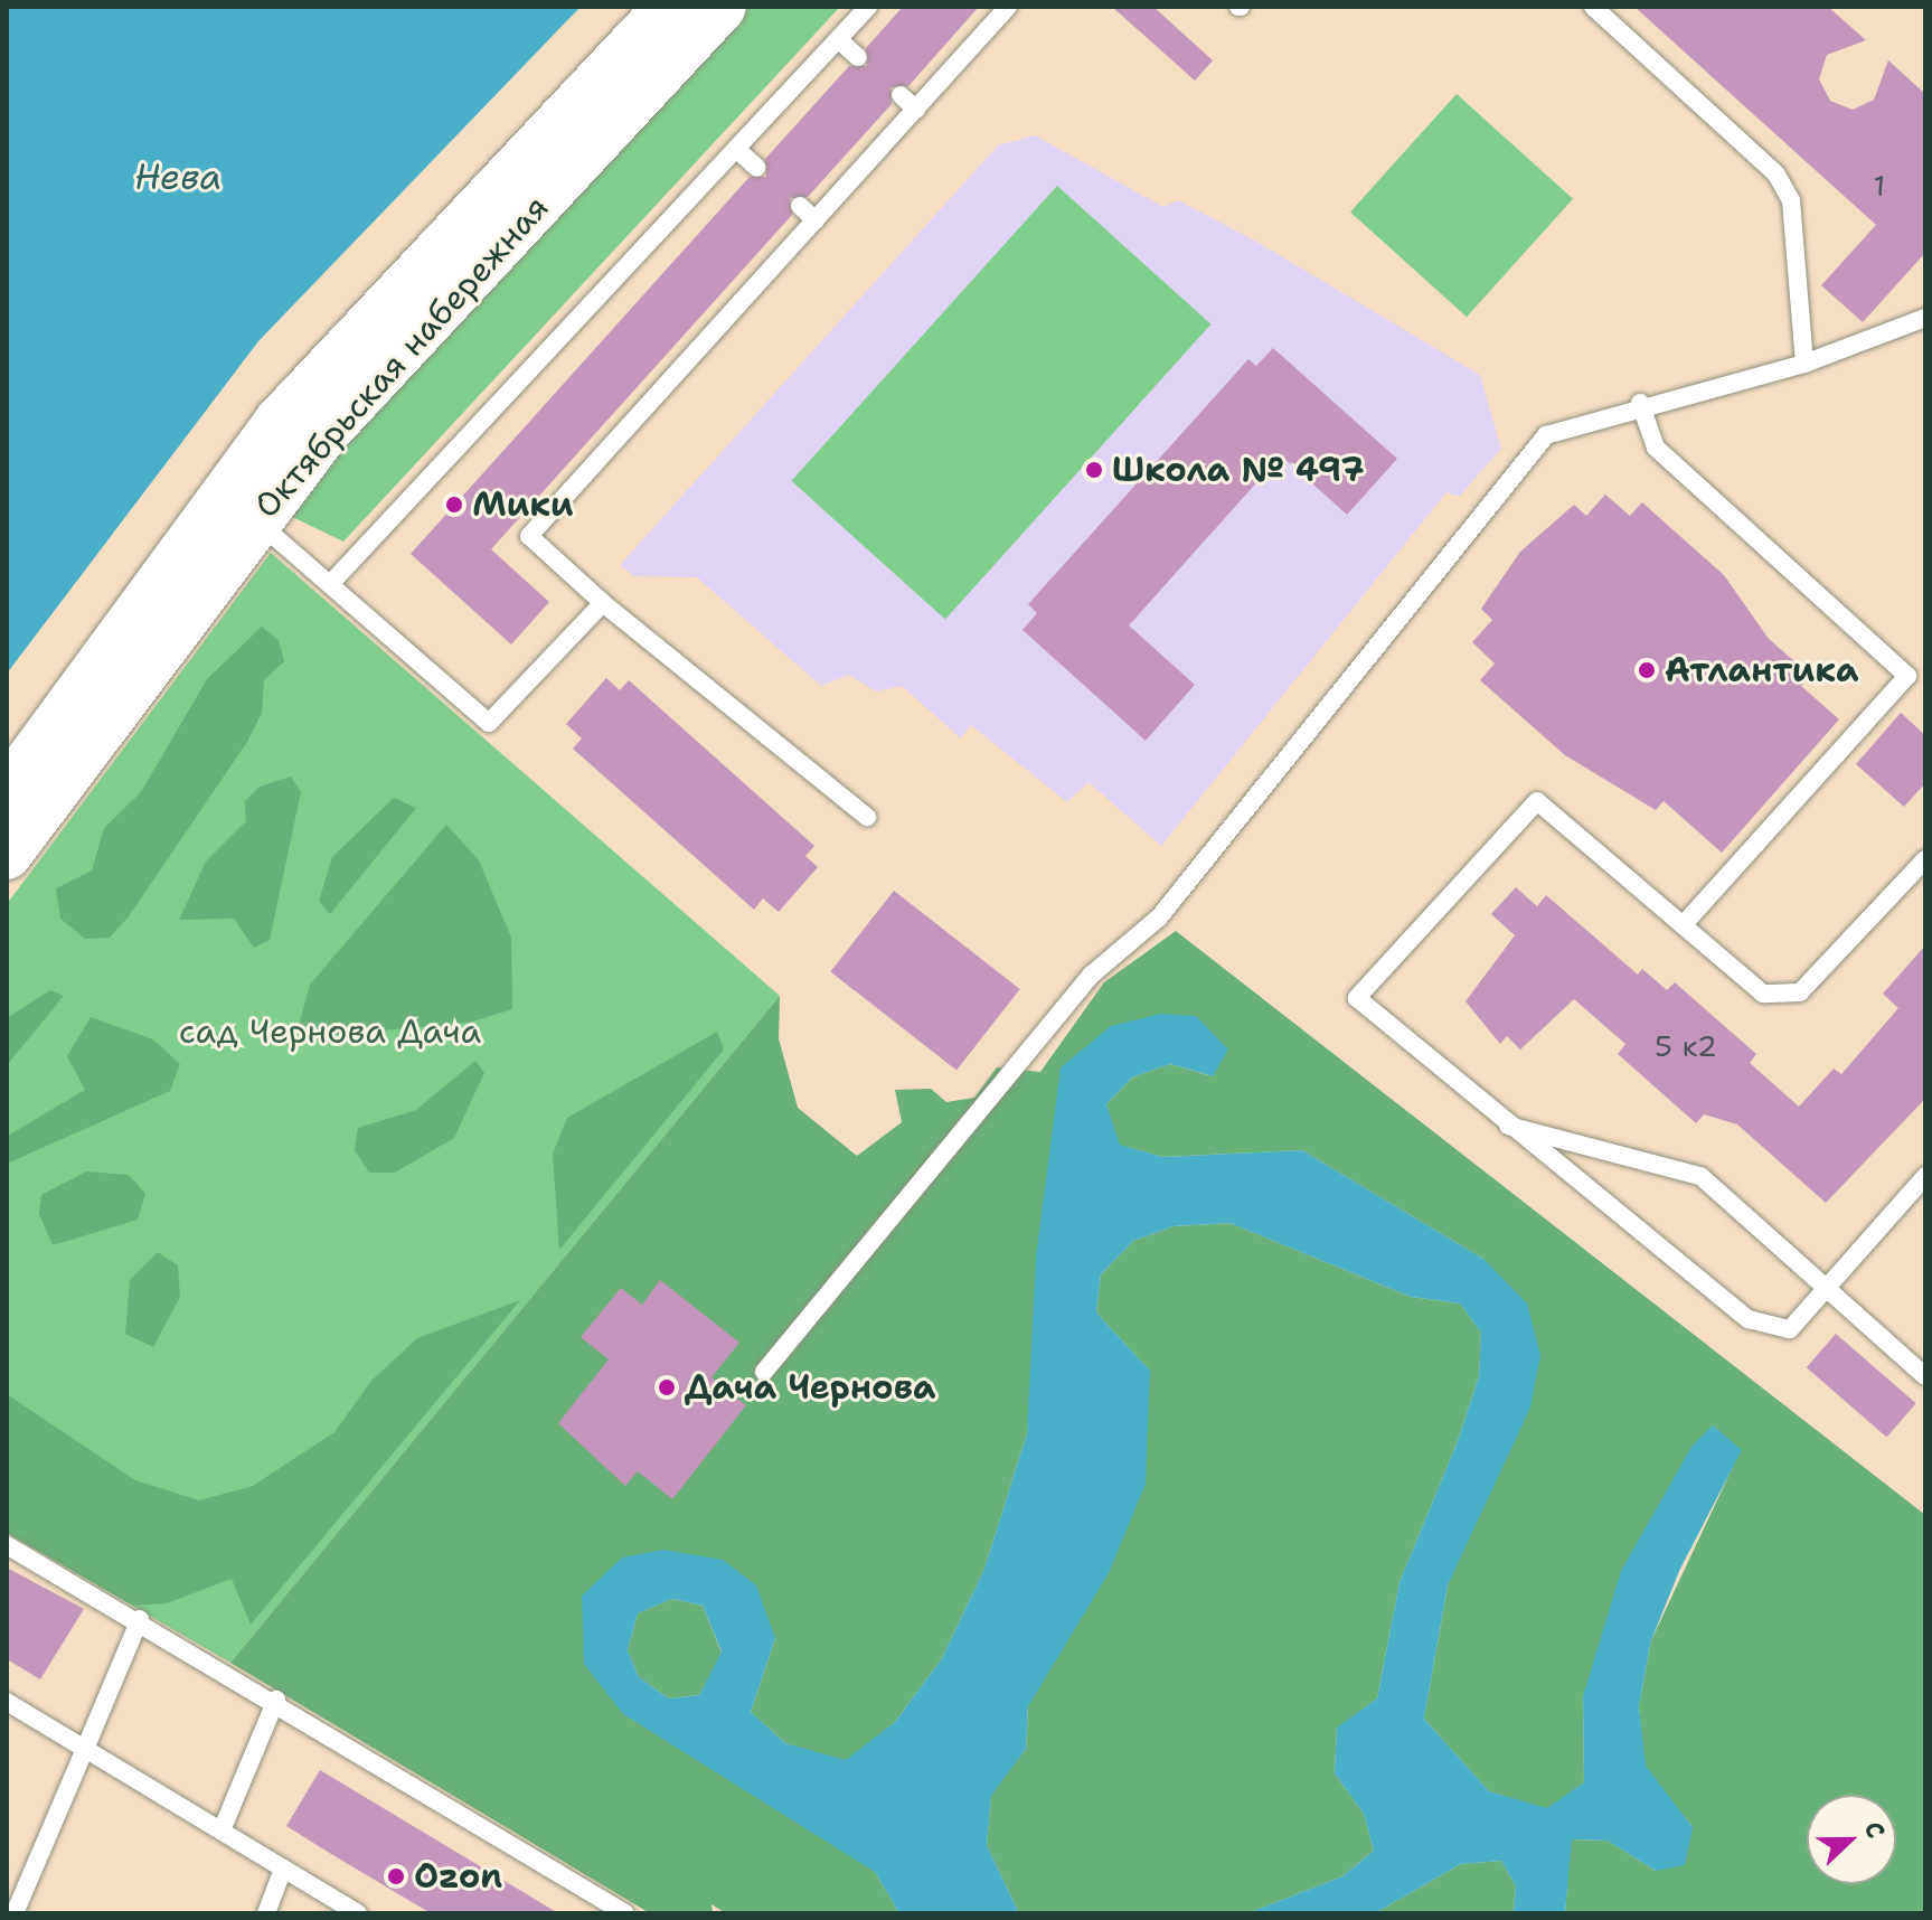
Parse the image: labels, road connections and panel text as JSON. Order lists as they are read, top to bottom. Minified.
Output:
{"streets":{"main road":["Октябрьская набережная"]},"water":["Нева"],"parks":["сад Чернова Дача"],"places":["Школа № 497","Мики","Атлантика","Дача Чернова","Ozon"],"house_numbers":["1","5 к2"],"north":"right"}
